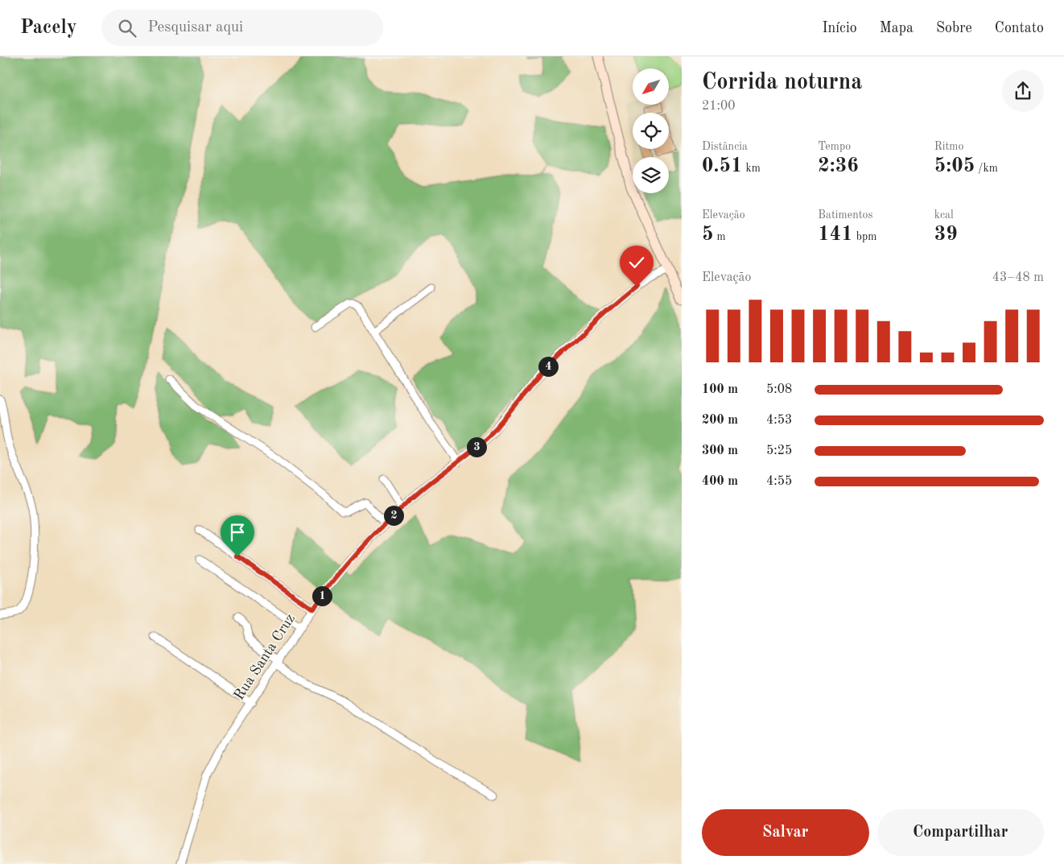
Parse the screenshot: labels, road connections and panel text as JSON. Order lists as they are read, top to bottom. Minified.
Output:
{"streets":{"street":["Rua Santa Cruz"]},"north":"bottom left","page":{"header":"Pacely","search":"Pesquisar aqui","nav":["Início","Mapa","Sobre","Contato"],"heading":["Corrida noturna","21:00"],"stats":[["Distância","0.51 km"],["Tempo","2:36"],["Ritmo","5:05 /km"],["Elevação","5 m"],["Batimentos","141 bpm"],["kcal","39"]],"chart":["Elevação","43–48 m"],"pins":["4","3","2","1"],"list":[{"name":"100 m","note":"5:08"},{"name":"200 m","note":"4:53"},{"name":"300 m","note":"5:25"},{"name":"400 m","note":"4:55"}],"buttons":["Salvar","Compartilhar"]}}
